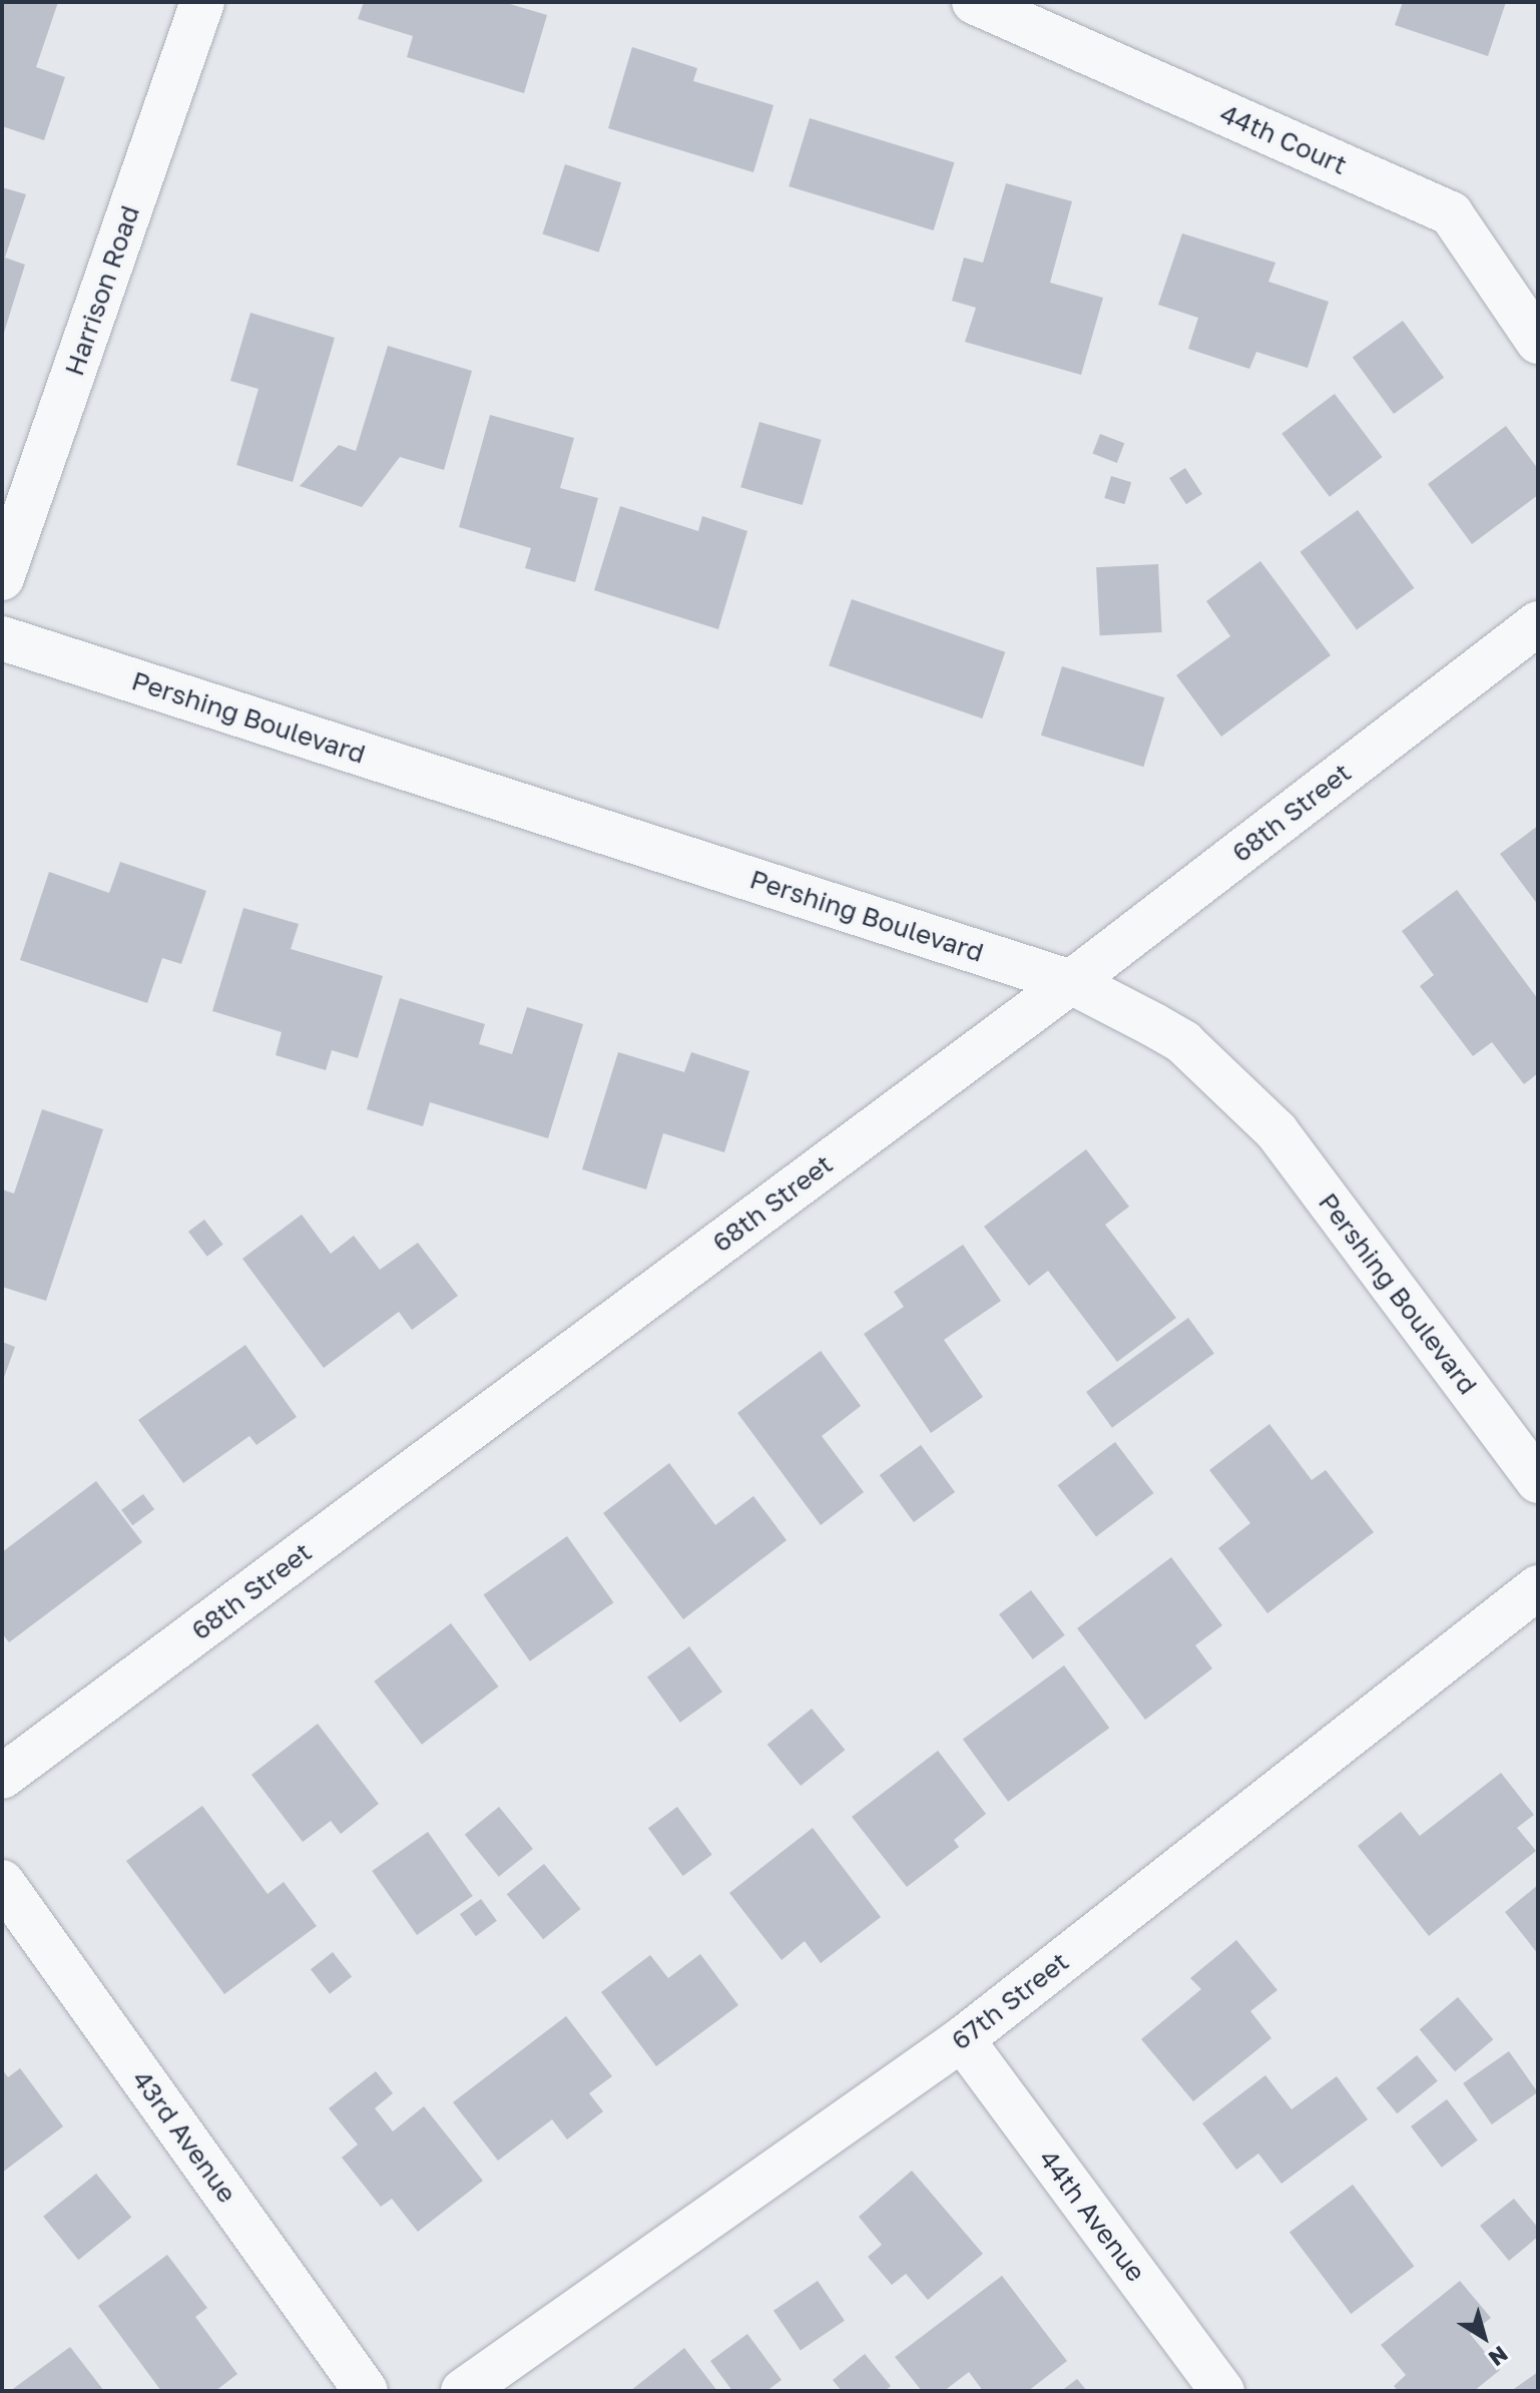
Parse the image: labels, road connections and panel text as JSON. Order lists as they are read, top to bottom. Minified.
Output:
{"streets":{"street":["44th Court","Harrison Road","Pershing Boulevard","68th Street","67th Street","43rd Avenue","44th Avenue"]},"crossings":[["Pershing Boulevard","68th Street"],["67th Street","44th Avenue"]],"north":"bottom right"}
